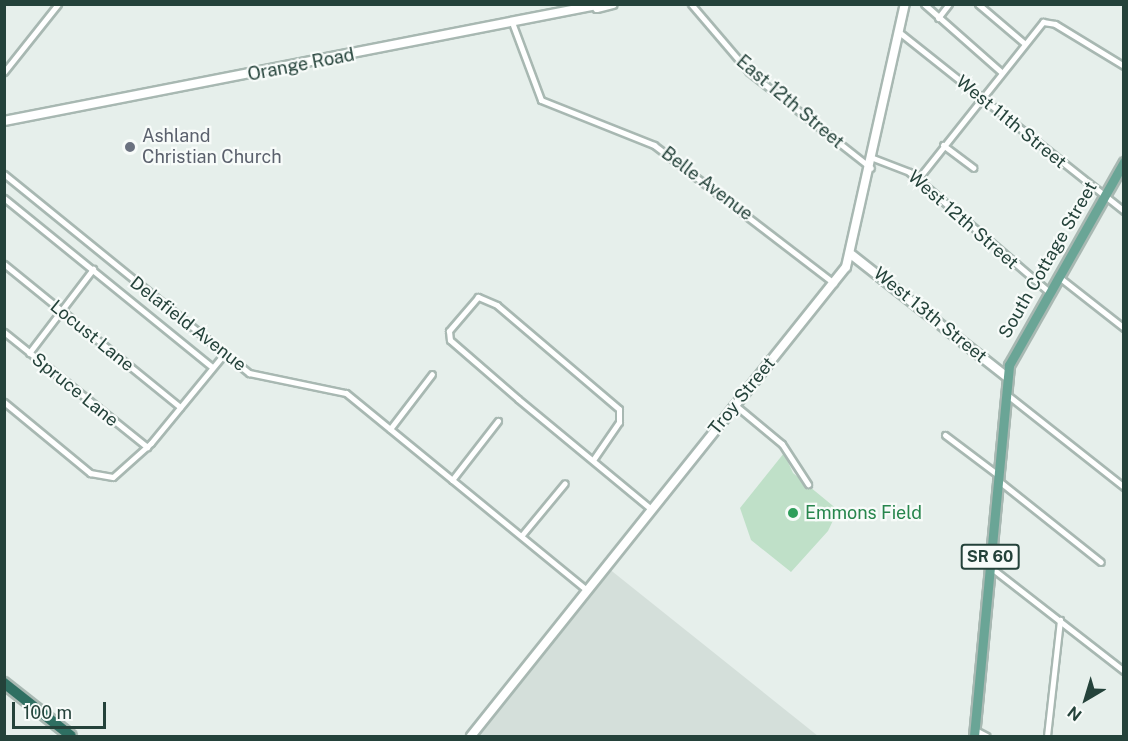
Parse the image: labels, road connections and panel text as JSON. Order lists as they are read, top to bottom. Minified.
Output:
{"streets":{"main road":["Orange Road","South Cottage Street","West 13th Street","Troy Street","SR 60"],"street":["East 12th Street","West 11th Street","Belle Avenue","West 12th Street","Delafield Avenue","Locust Lane","Spruce Lane"]},"crossings":[["Orange Road","Belle Avenue"],["East 12th Street","Troy Street"],["West 11th Street","South Cottage Street"],["West 11th Street","Troy Street"],["Belle Avenue","Troy Street"],["West 12th Street","South Cottage Street"],["West 12th Street","Troy Street"],["South Cottage Street","West 13th Street"],["South Cottage Street","SR 60"],["West 13th Street","Troy Street"],["West 13th Street","SR 60"],["Delafield Avenue","Troy Street"]],"places":["Ashland Christian Church","Emmons Field"],"scale_bar":"100 m","north":"bottom left"}
